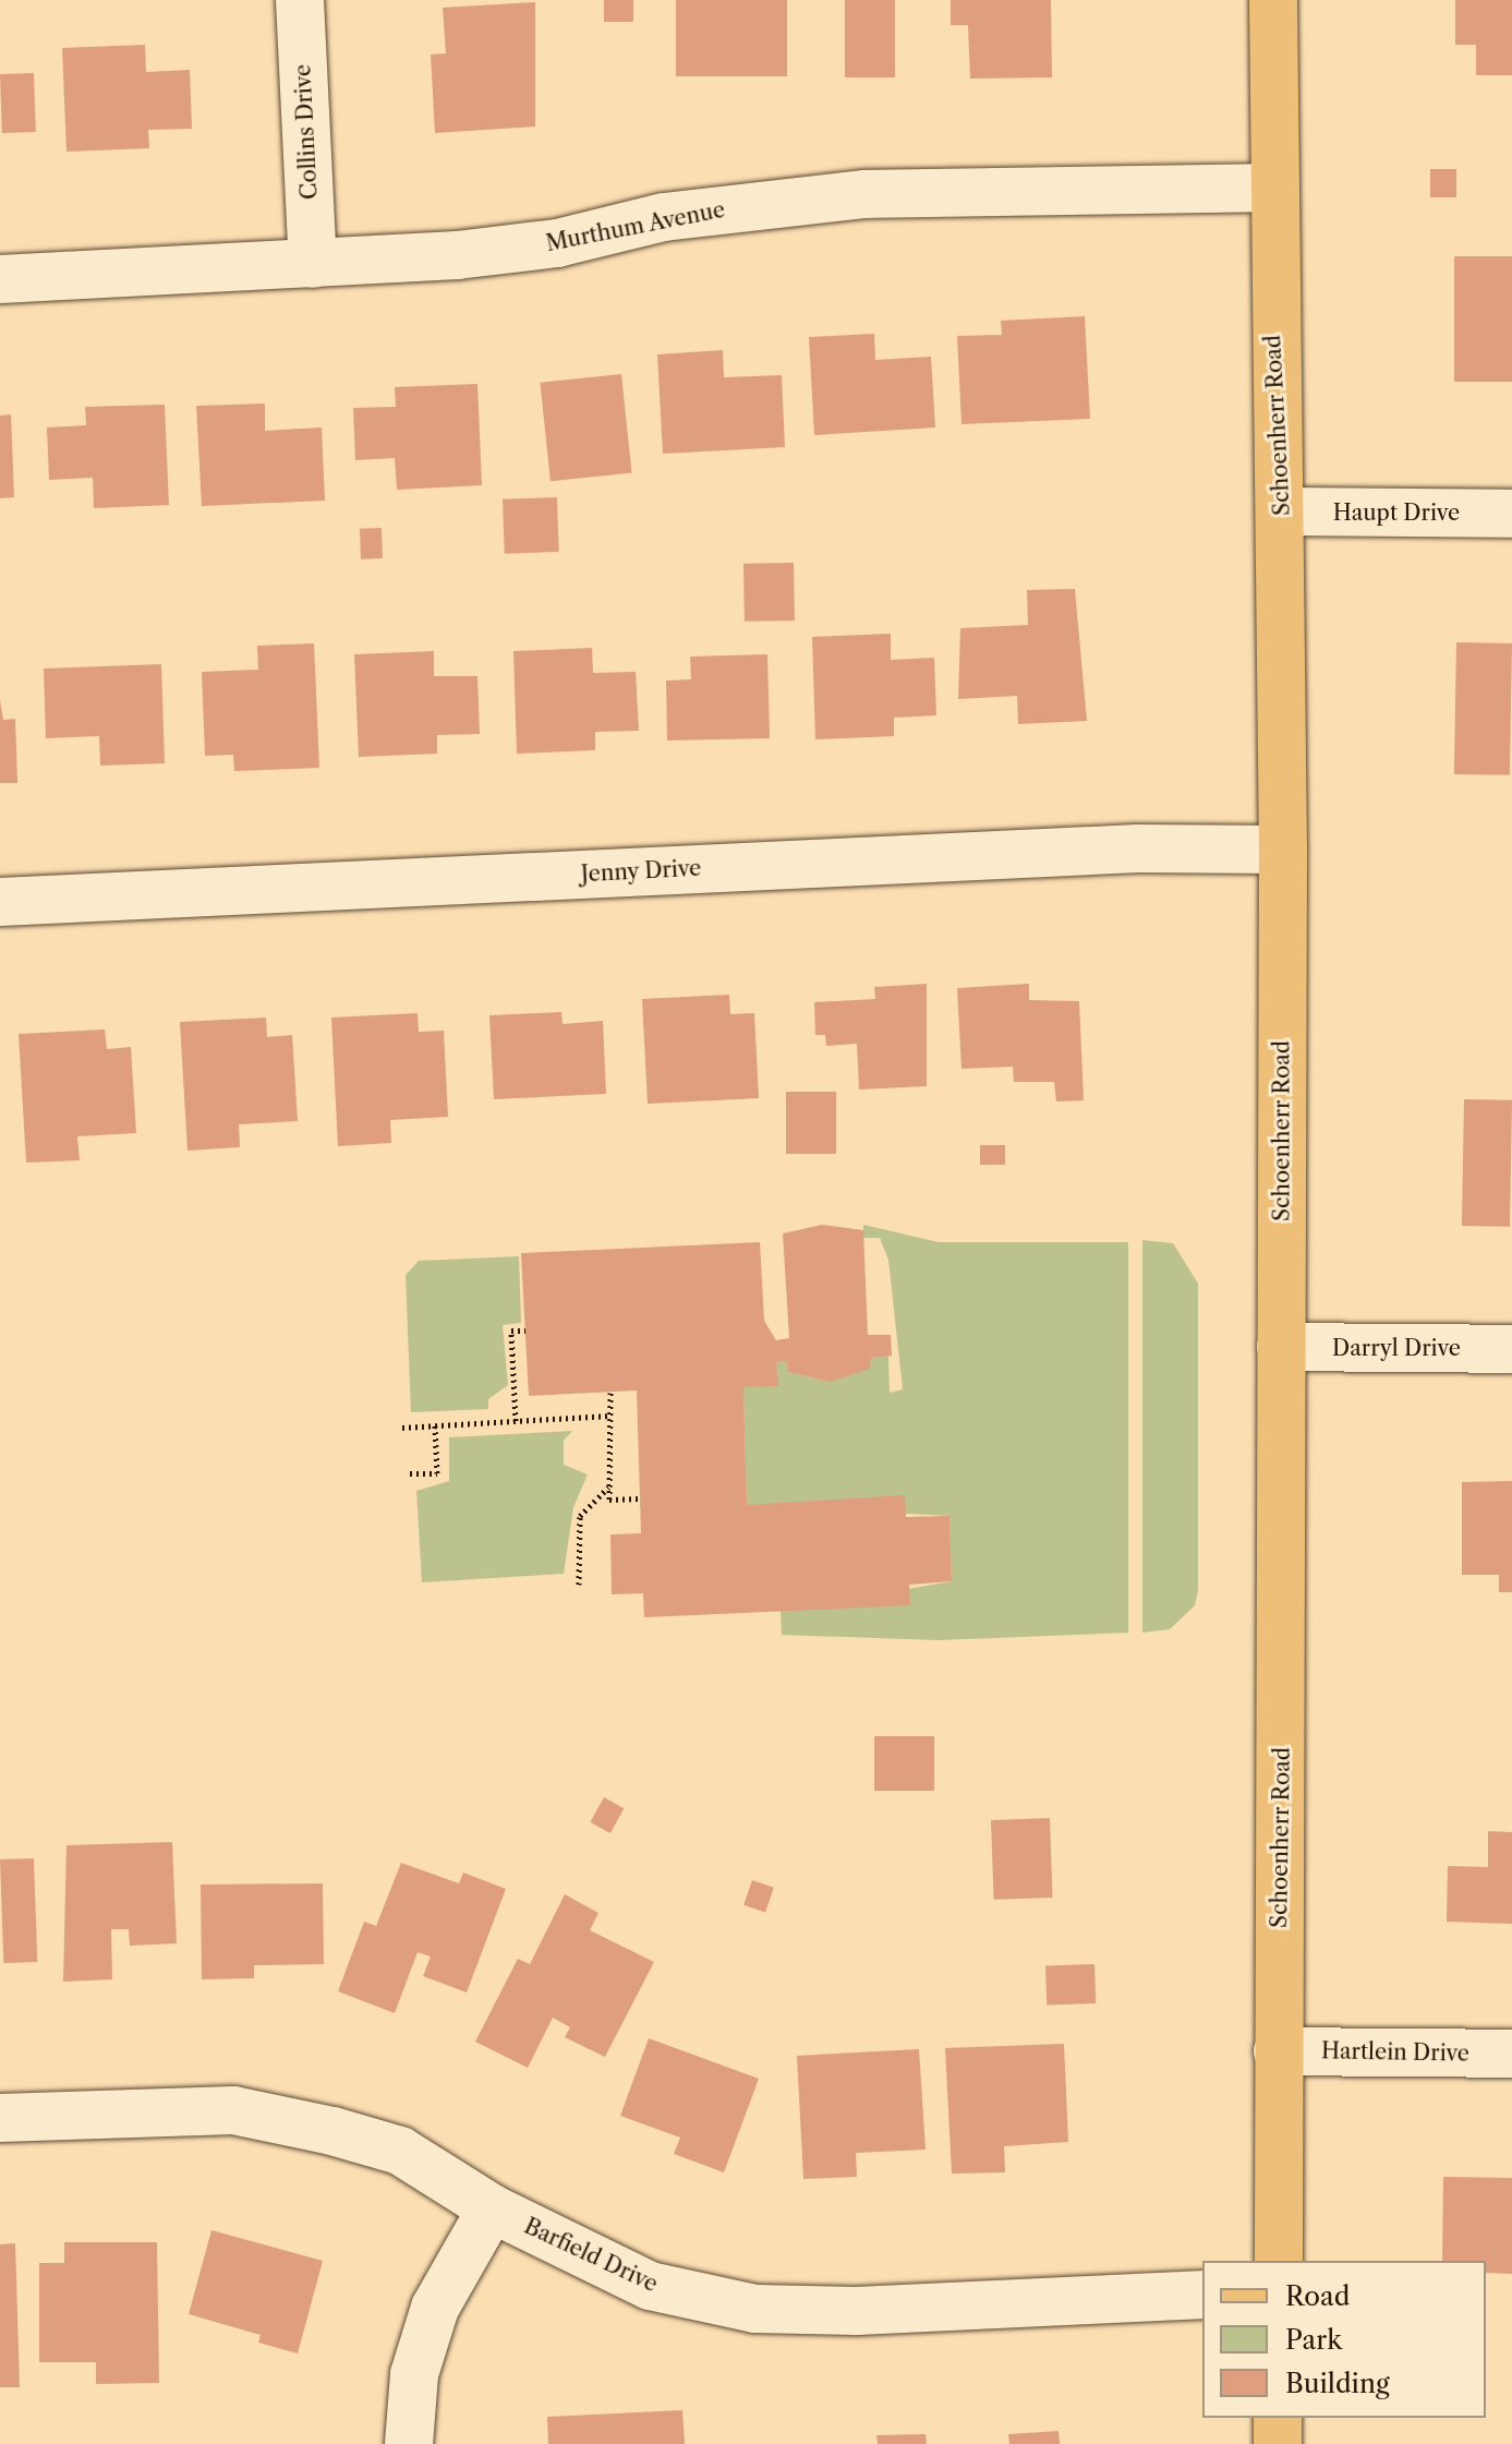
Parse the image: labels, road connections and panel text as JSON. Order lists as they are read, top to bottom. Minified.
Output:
{"streets":{"main road":["Schoenherr Road"],"street":["Collins Drive","Murthum Avenue","Haupt Drive","Jenny Drive","Darryl Drive","Hartlein Drive","Barfield Drive"]},"crossings":[["Collins Drive","Murthum Avenue"],["Murthum Avenue","Schoenherr Road"],["Schoenherr Road","Haupt Drive"],["Schoenherr Road","Jenny Drive"],["Schoenherr Road","Darryl Drive"],["Schoenherr Road","Hartlein Drive"]],"legend":["Road","Park","Building"]}
